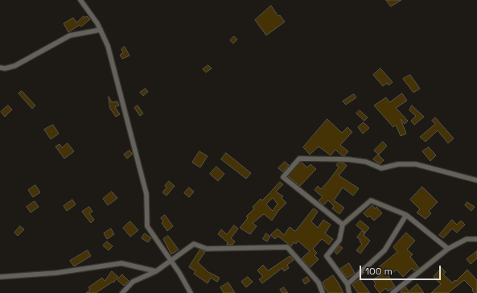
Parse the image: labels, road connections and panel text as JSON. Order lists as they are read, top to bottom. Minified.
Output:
{"scale_bar":"100 m"}
